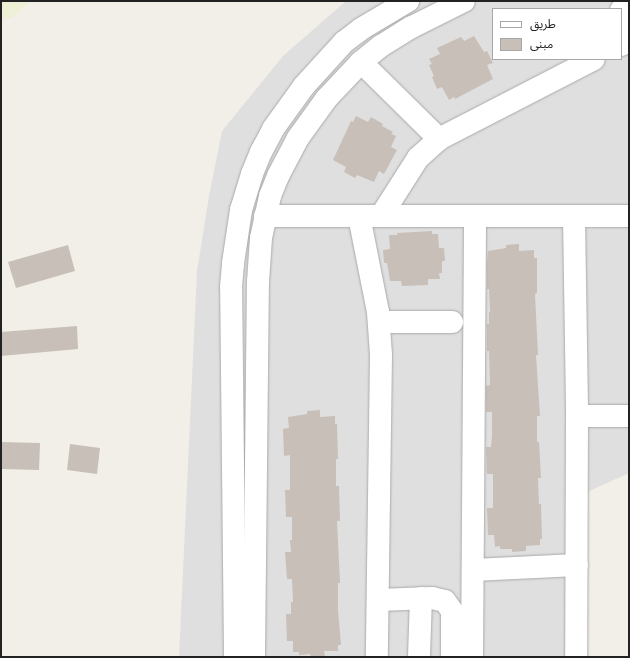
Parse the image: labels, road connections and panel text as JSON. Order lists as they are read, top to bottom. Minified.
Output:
{"legend":["طريق","مبنى"]}
